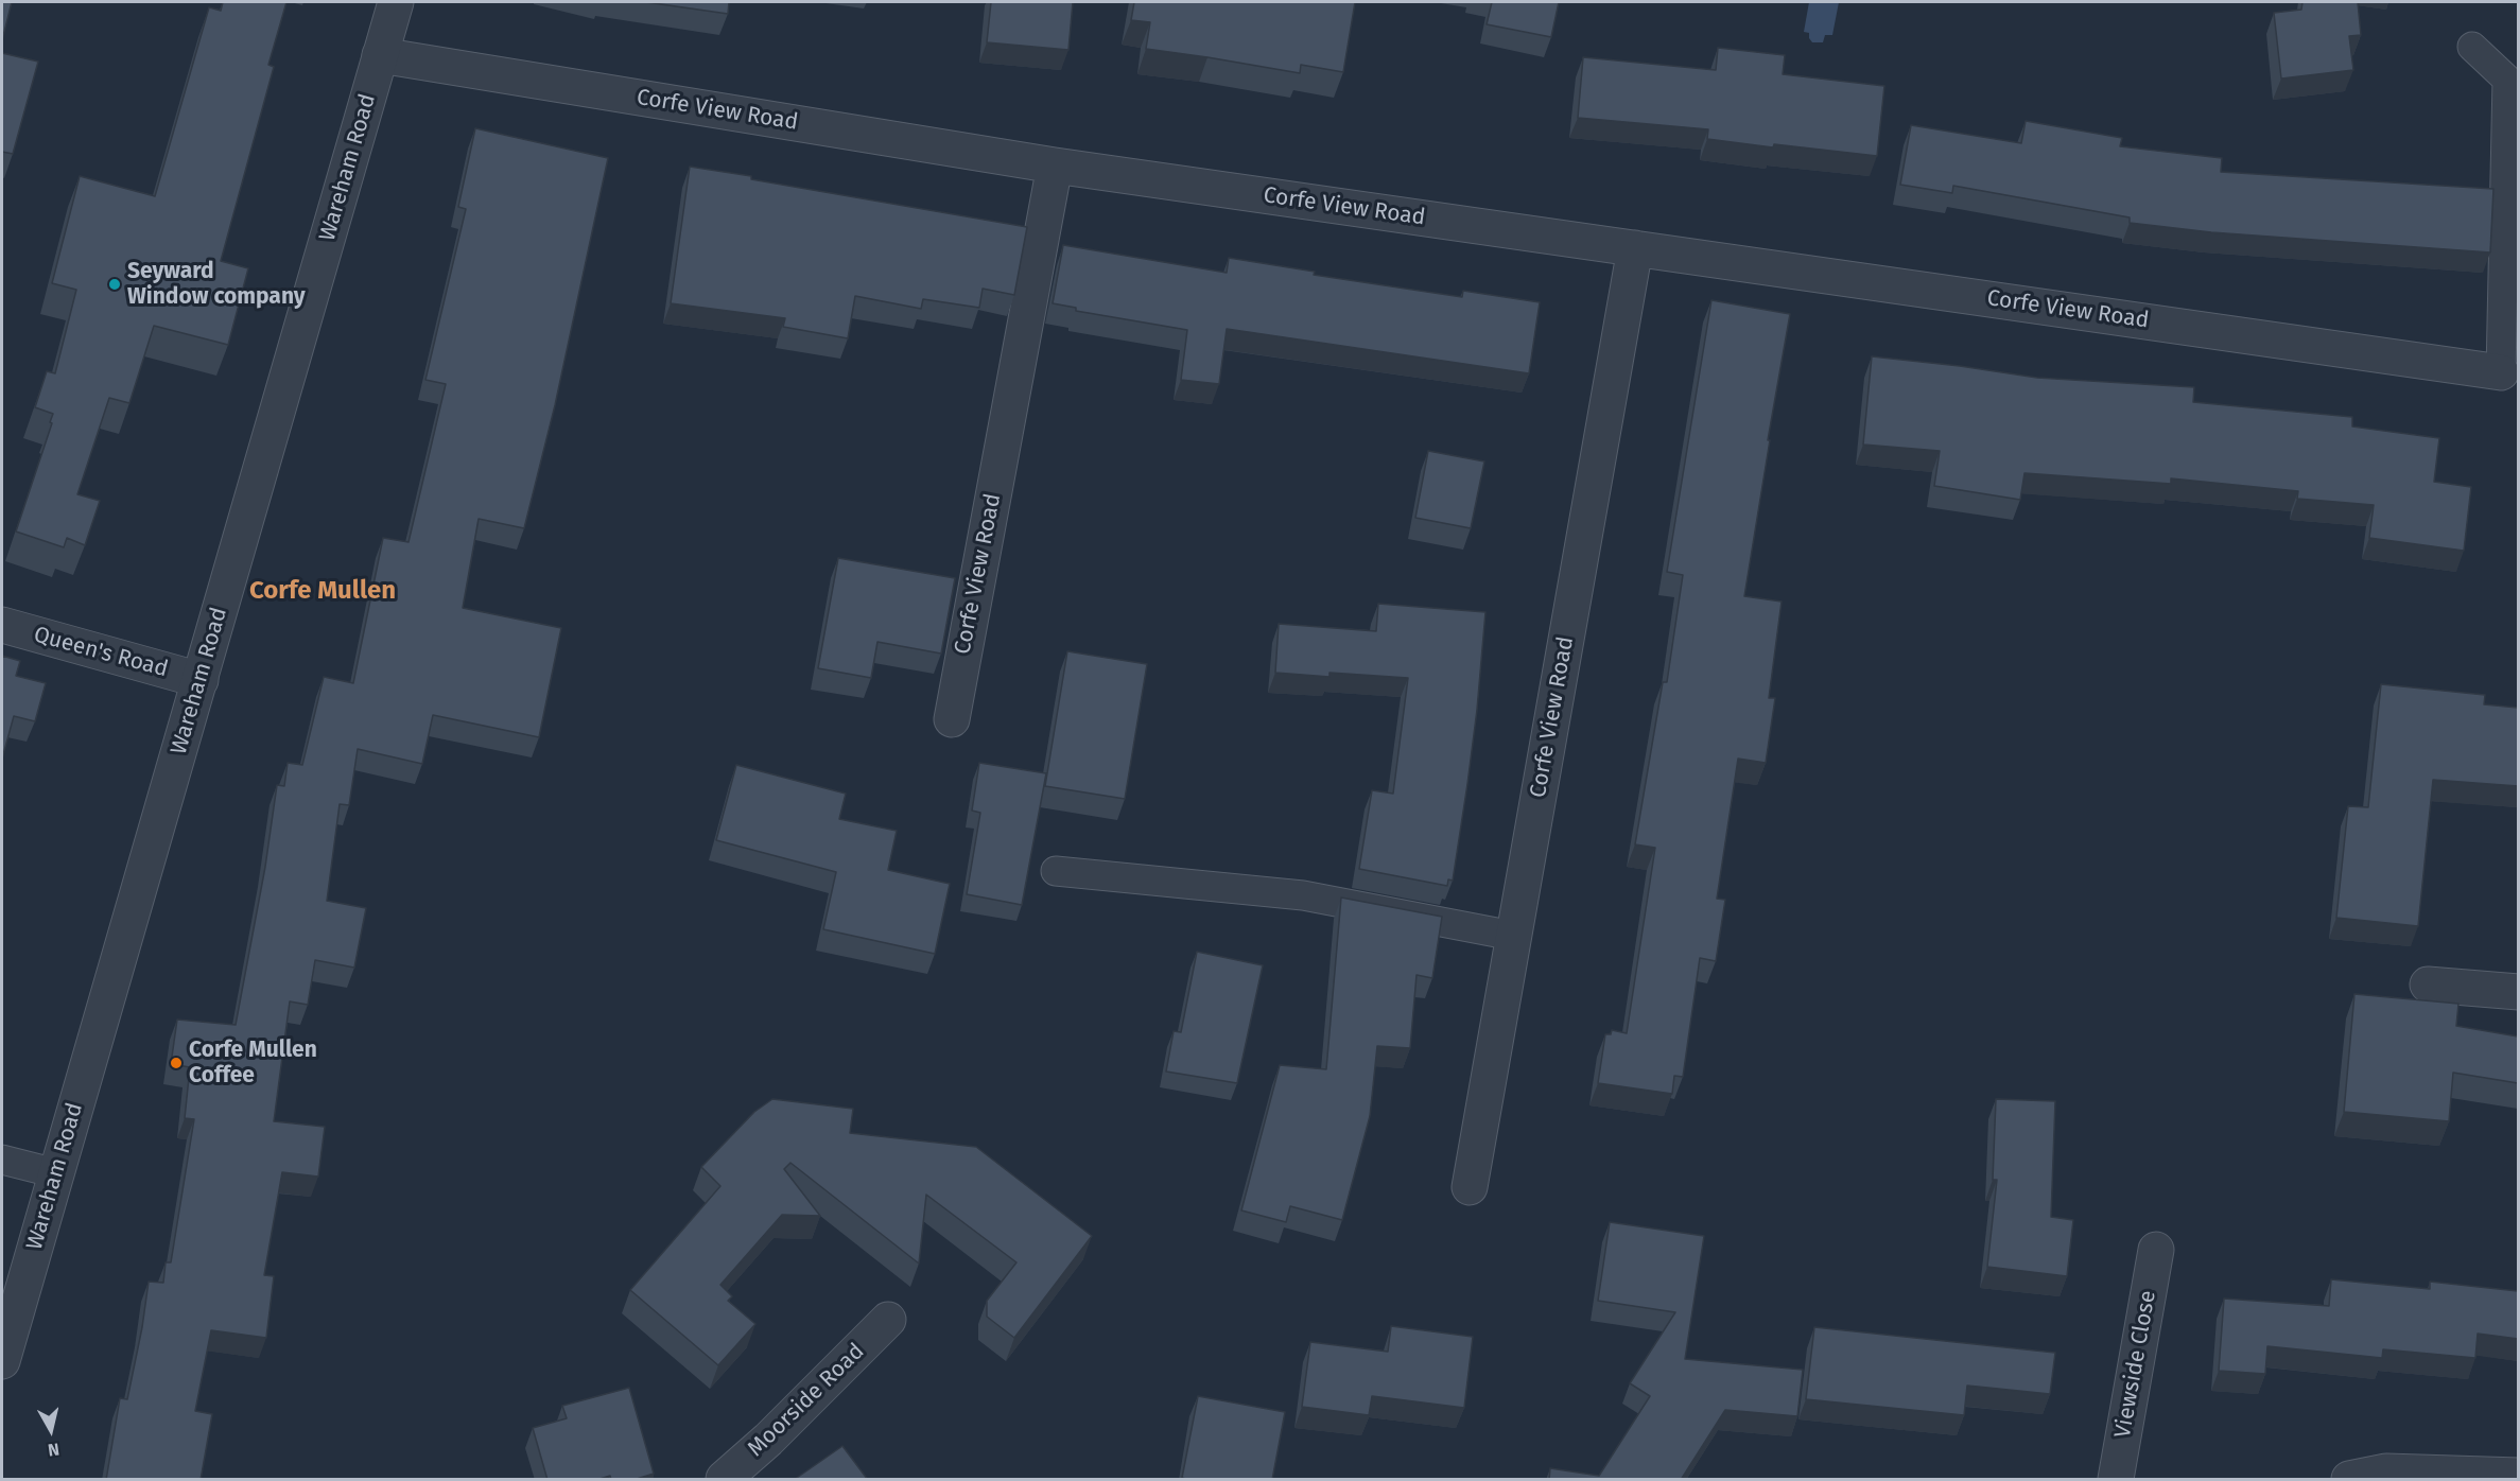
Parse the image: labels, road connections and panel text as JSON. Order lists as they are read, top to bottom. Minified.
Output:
{"streets":{"street":["Corfe View Road","Wareham Road","Queen's Road","Viewside Close","Moorside Road"]},"crossings":[["Corfe View Road","Wareham Road"],["Wareham Road","Queen's Road"]],"districts":["Corfe Mullen"],"places":["Seyward Window company","Corfe Mullen Coffee"],"north":"bottom"}
